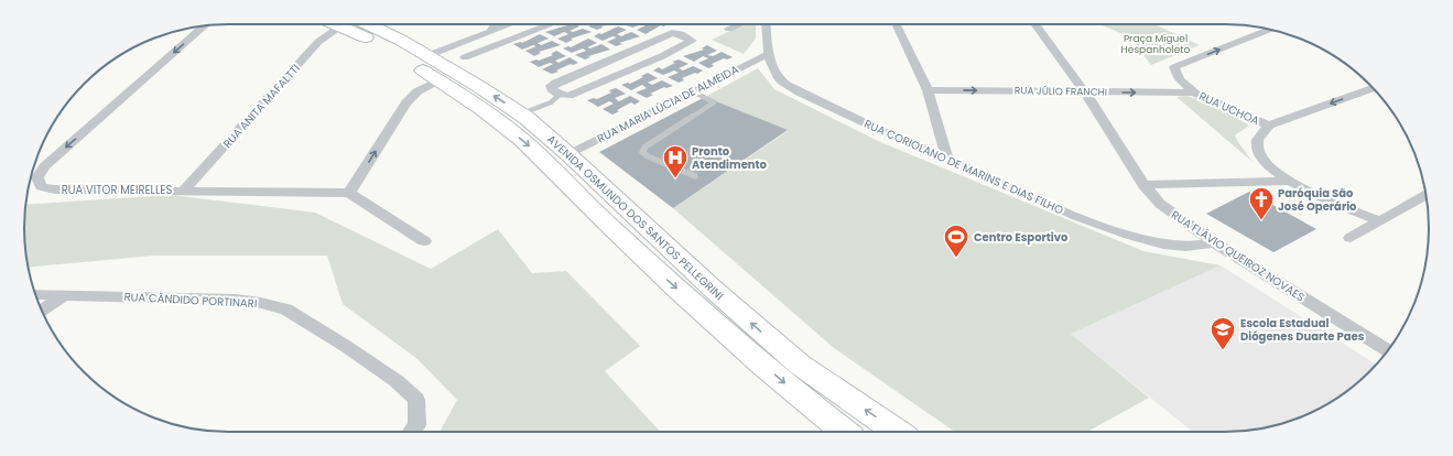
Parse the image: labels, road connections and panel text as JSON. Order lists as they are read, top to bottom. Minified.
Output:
{"streets":{"main road":["AVENIDA OSMUNDO DOS SANTOS PELLEGRINI"],"street":["RUA JÚLIO FRANCHI","RUA MARIA LÚCIA DE ALMEIDA","RUA ANITA MAFALTTI","RUA UCHOA","RUA CORIOLANO DE MARINS E DIAS FILHO","RUA VITOR MEIRELLES","RUA FLÁVIO QUEIROZ NOVAES","RUA CÂNDIDO PORTINARI"]},"crossings":[["RUA JÚLIO FRANCHI","RUA UCHOA"],["RUA JÚLIO FRANCHI","RUA FLÁVIO QUEIROZ NOVAES"],["RUA MARIA LÚCIA DE ALMEIDA","RUA CORIOLANO DE MARINS E DIAS FILHO"],["RUA MARIA LÚCIA DE ALMEIDA","AVENIDA OSMUNDO DOS SANTOS PELLEGRINI"],["RUA ANITA MAFALTTI","RUA VITOR MEIRELLES"],["RUA CORIOLANO DE MARINS E DIAS FILHO","RUA FLÁVIO QUEIROZ NOVAES"]],"one_way":["RUA JÚLIO FRANCHI"],"parks":["Praça Miguel Hespanholeto"],"places":{"hospital":["Pronto Atendimento"],"church":["Paróquia São José Operário"],"sports":["Centro Esportivo"],"school or university":["Escola Estadual Diógenes Duarte Paes"]}}
